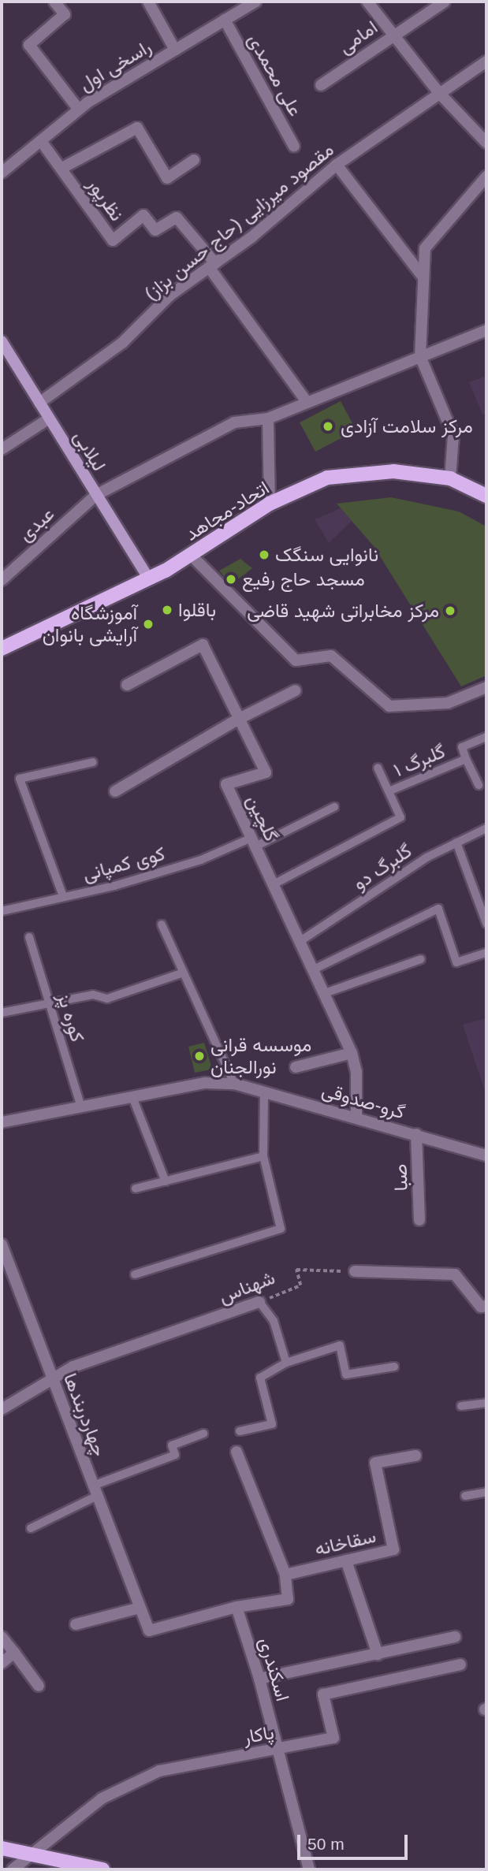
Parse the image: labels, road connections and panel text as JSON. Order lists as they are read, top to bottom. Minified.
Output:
{"streets":{"main road":["لیلابی","اتحاد-مجاهد"],"street":["امامی","راسخی اول","علی محمدی","نظرپور","مقصود میرزایی (حاج حسن بزاز)","عبدی","گلچین","گرو-صدوقی","صبا","شهناس","چهاردربندها","سقاخانه","اسکندری","پاکار"],"lane":["گلبرگ ۱","کوی کمپانی","گلبرگ دو","کوره پز"]},"crossings":[["راسخی اول","علی محمدی"],["راسخی اول","نظرپور"],["نظرپور","مقصود میرزایی (حاج حسن بزاز)"],["مقصود میرزایی (حاج حسن بزاز)","لیلابی"],["لیلابی","اتحاد-مجاهد"],["لیلابی","عبدی"],["گلچین","کوی کمپانی"],["گلچین","گلبرگ دو"],["گلچین","گرو-صدوقی"],["کوره پز","گرو-صدوقی"],["گرو-صدوقی","صبا"],["شهناس","چهاردربندها"],["چهاردربندها","اسکندری"],["اسکندری","پاکار"]],"places":["مرکز سلامت آزادی","نانوایی سنگک","مسجد حاج رفیع","باقلوا","مرکز مخابراتی شهید قاضی","آموزشگاه آرایشی بانوان","موسسه قرانی نورالجنان"],"scale_bar":"50 m"}
